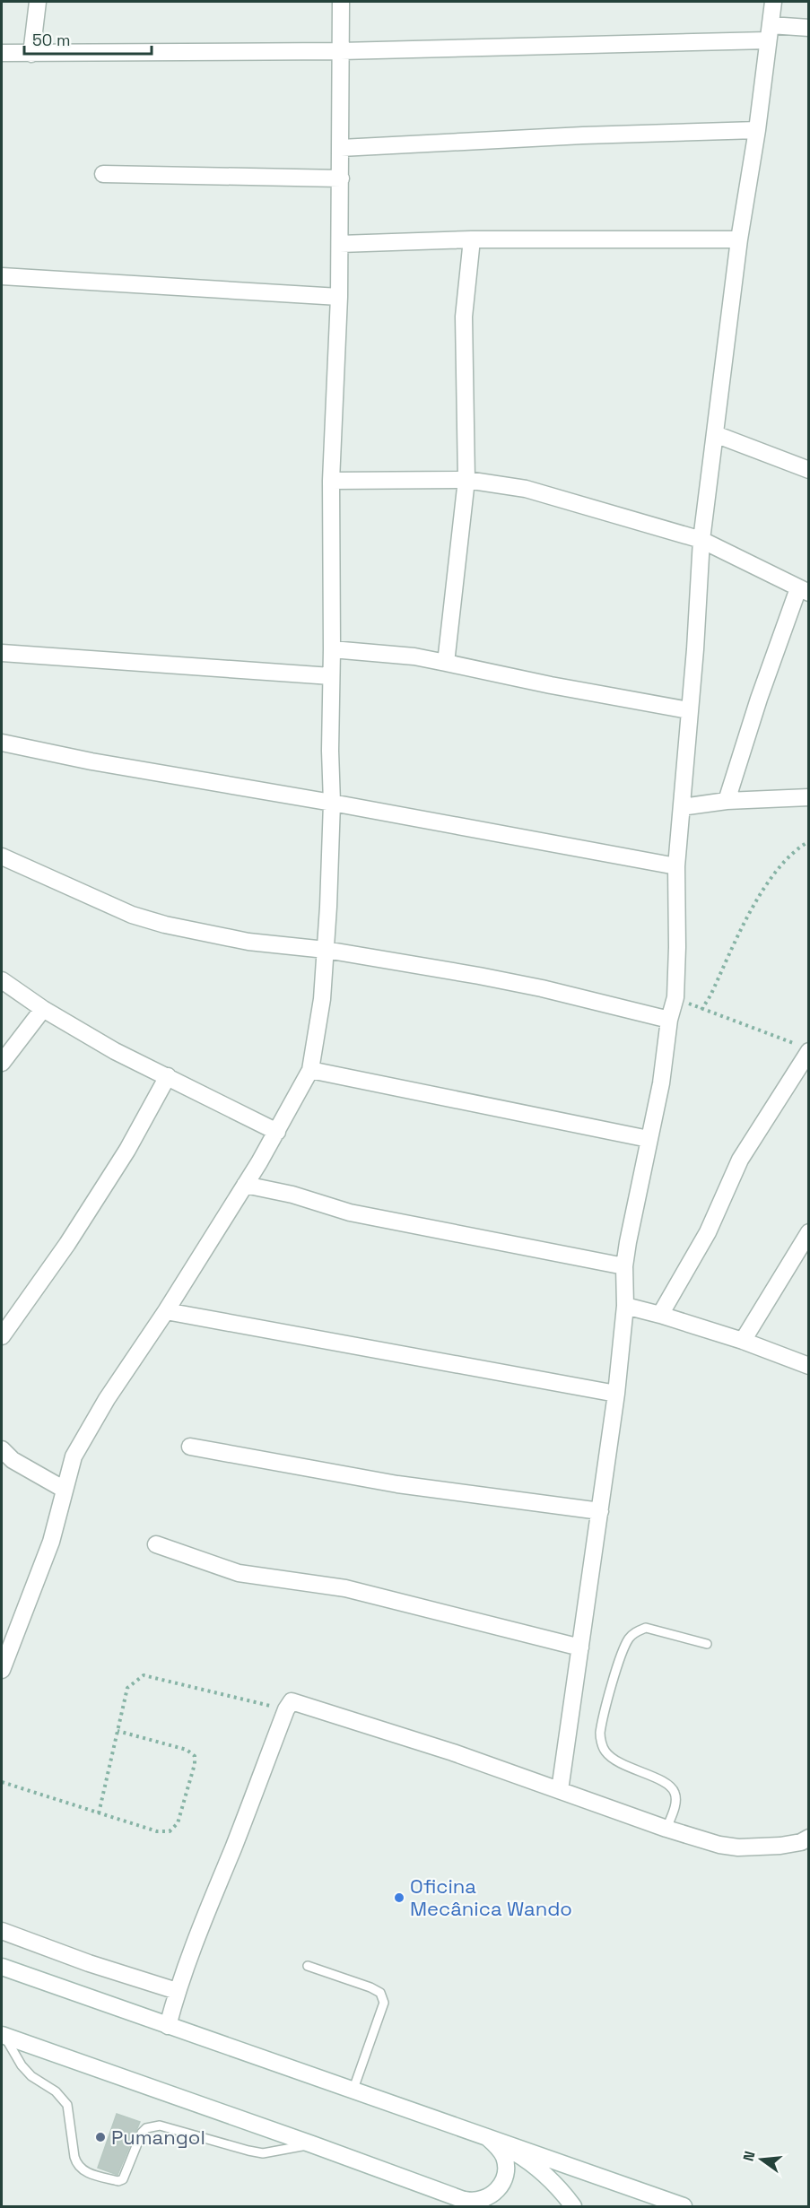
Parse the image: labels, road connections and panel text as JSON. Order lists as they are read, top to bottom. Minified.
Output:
{"places":["Oficina Mecânica Wando","Pumangol"],"scale_bar":"50 m","north":"left"}
